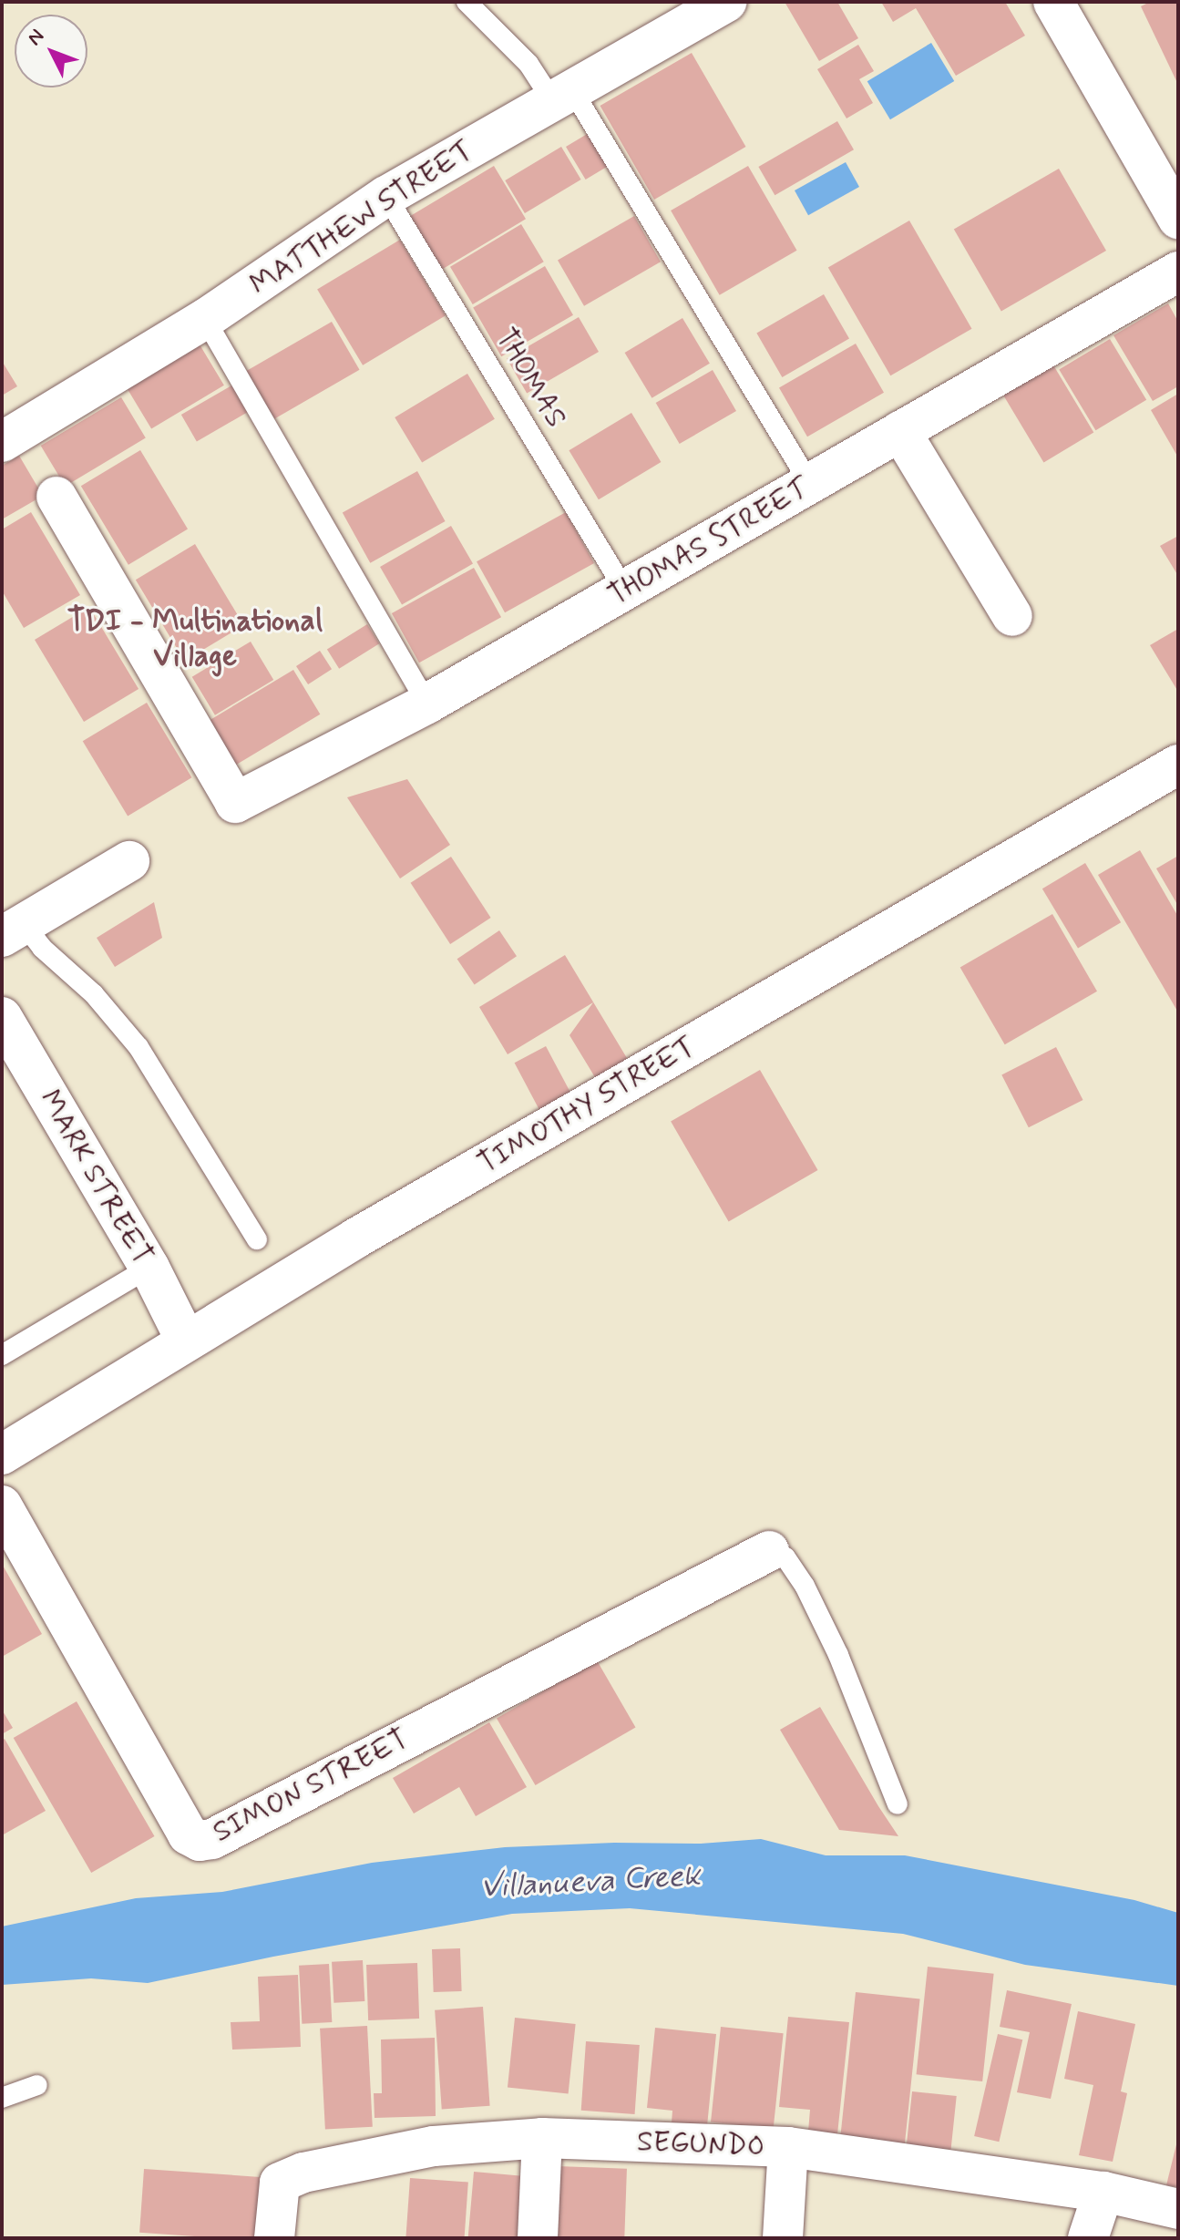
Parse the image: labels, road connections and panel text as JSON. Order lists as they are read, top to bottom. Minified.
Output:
{"streets":{"street":["MATTHEW STREET","THOMAS STREET","TIMOTHY STREET","MARK STREET","SIMON STREET","SEGUNDO"],"lane":["THOMAS"]},"crossings":[["MATTHEW STREET","THOMAS"],["THOMAS","THOMAS STREET"],["TIMOTHY STREET","MARK STREET"]],"districts":["TDI - Multinational Village"],"water":["Villanueva Creek"],"north":"top left"}
